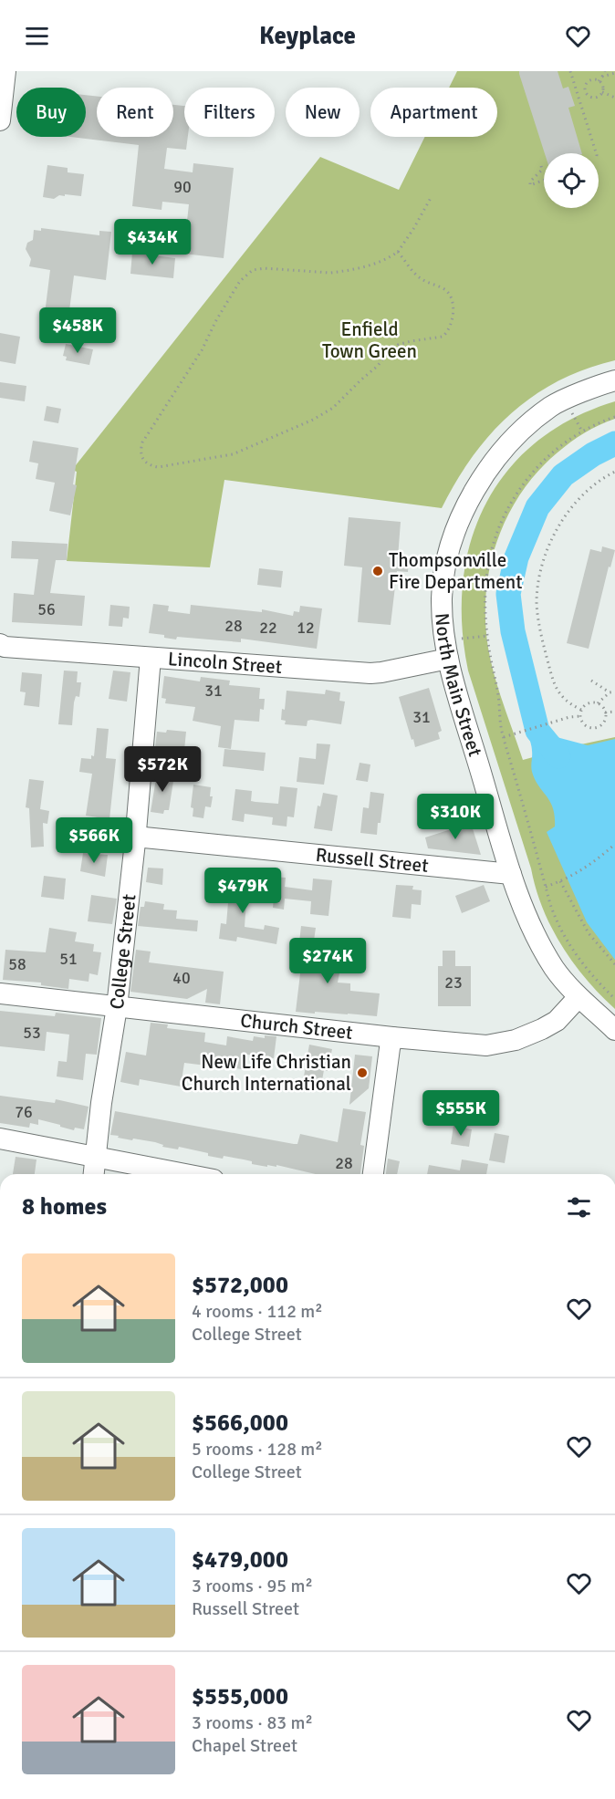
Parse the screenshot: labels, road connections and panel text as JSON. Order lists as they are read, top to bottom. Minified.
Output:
{"streets":{"street":["Lincoln Street","North Main Street","Russell Street","College Street","Church Street"]},"crossings":[["Lincoln Street","North Main Street"],["Lincoln Street","College Street"],["North Main Street","Russell Street"],["North Main Street","Church Street"],["Russell Street","College Street"],["College Street","Church Street"]],"parks":["Enfield Town Green"],"places":["Thompsonville Fire Department","New Life Christian Church International"],"house_numbers":["90","56","28","22","12","31","31","51","58","40","23","53","76","28"],"page":{"header":"Keyplace","chip":["Buy","Rent","Filters","New","Apartment"],"price":["$434K","$458K","$572K","$310K","$566K","$479K","$274K","$555K"],"heading":"8 homes","list":[{"name":"$572,000","note":"4 rooms · 112 m² · College Street"},{"name":"$566,000","note":"5 rooms · 128 m² · College Street"},{"name":"$479,000","note":"3 rooms · 95 m² · Russell Street"},{"name":"$555,000","note":"3 rooms · 83 m² · Chapel Street"}]}}
